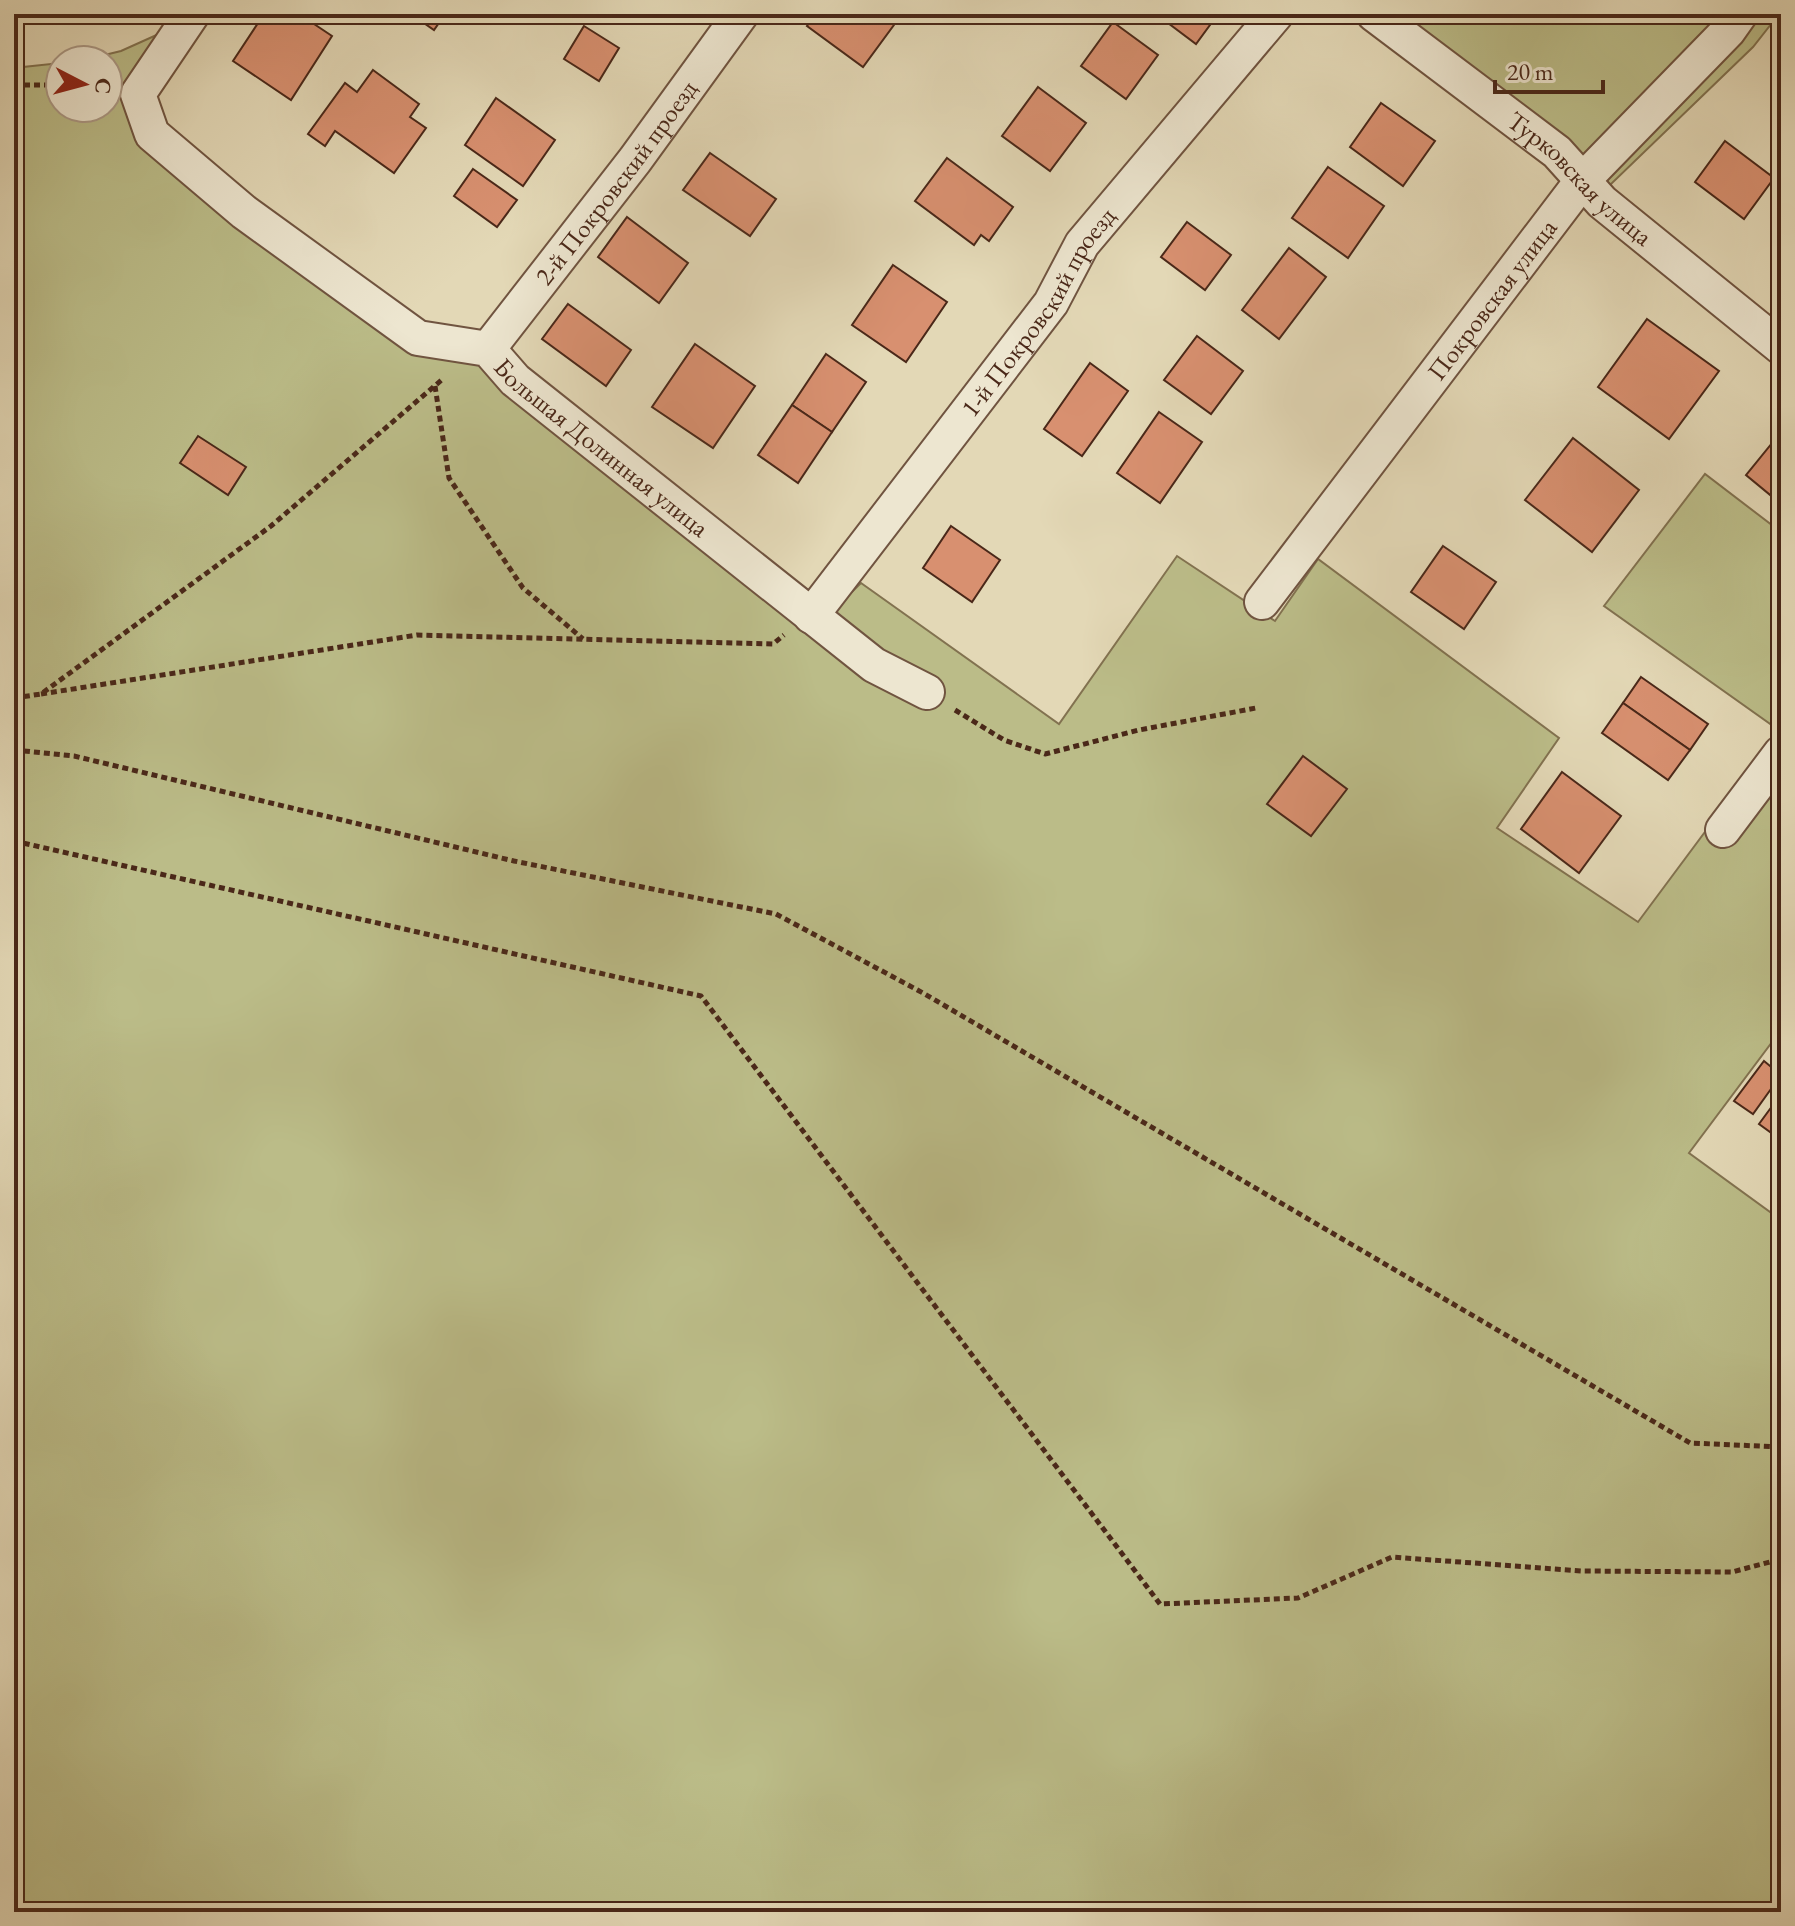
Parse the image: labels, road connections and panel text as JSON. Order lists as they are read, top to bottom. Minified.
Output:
{"streets":{"street":["Турковская улица","2-й Покровский проезд","Покровская улица","1-й Покровский проезд","Большая Долинная улица"]},"crossings":[["Турковская улица","Покровская улица"],["2-й Покровский проезд","Большая Долинная улица"],["1-й Покровский проезд","Большая Долинная улица"]],"scale_bar":"20 m","north":"right"}
